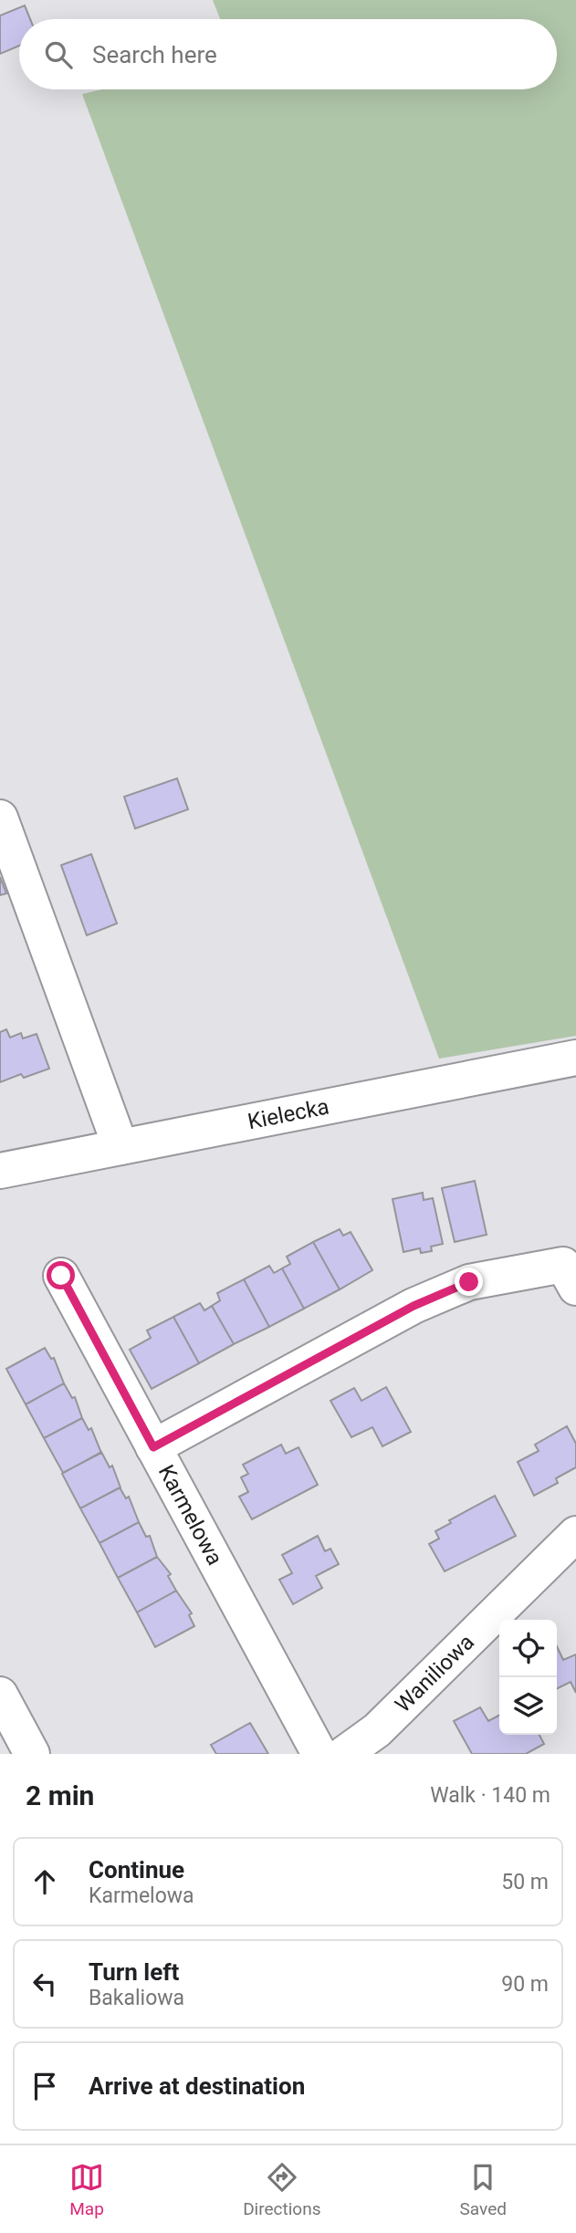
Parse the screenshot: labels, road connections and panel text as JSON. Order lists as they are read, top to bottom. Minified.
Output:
{"streets":{"street":["Kielecka","Karmelowa","Waniliowa"]},"page":{"search":"Search here","heading":["2 min","Walk · 140 m"],"list":[["Continue","Karmelowa","50 m"],["Turn left","Bakaliowa","90 m"],"Arrive at destination"],"nav":["Map","Directions","Saved"]}}
